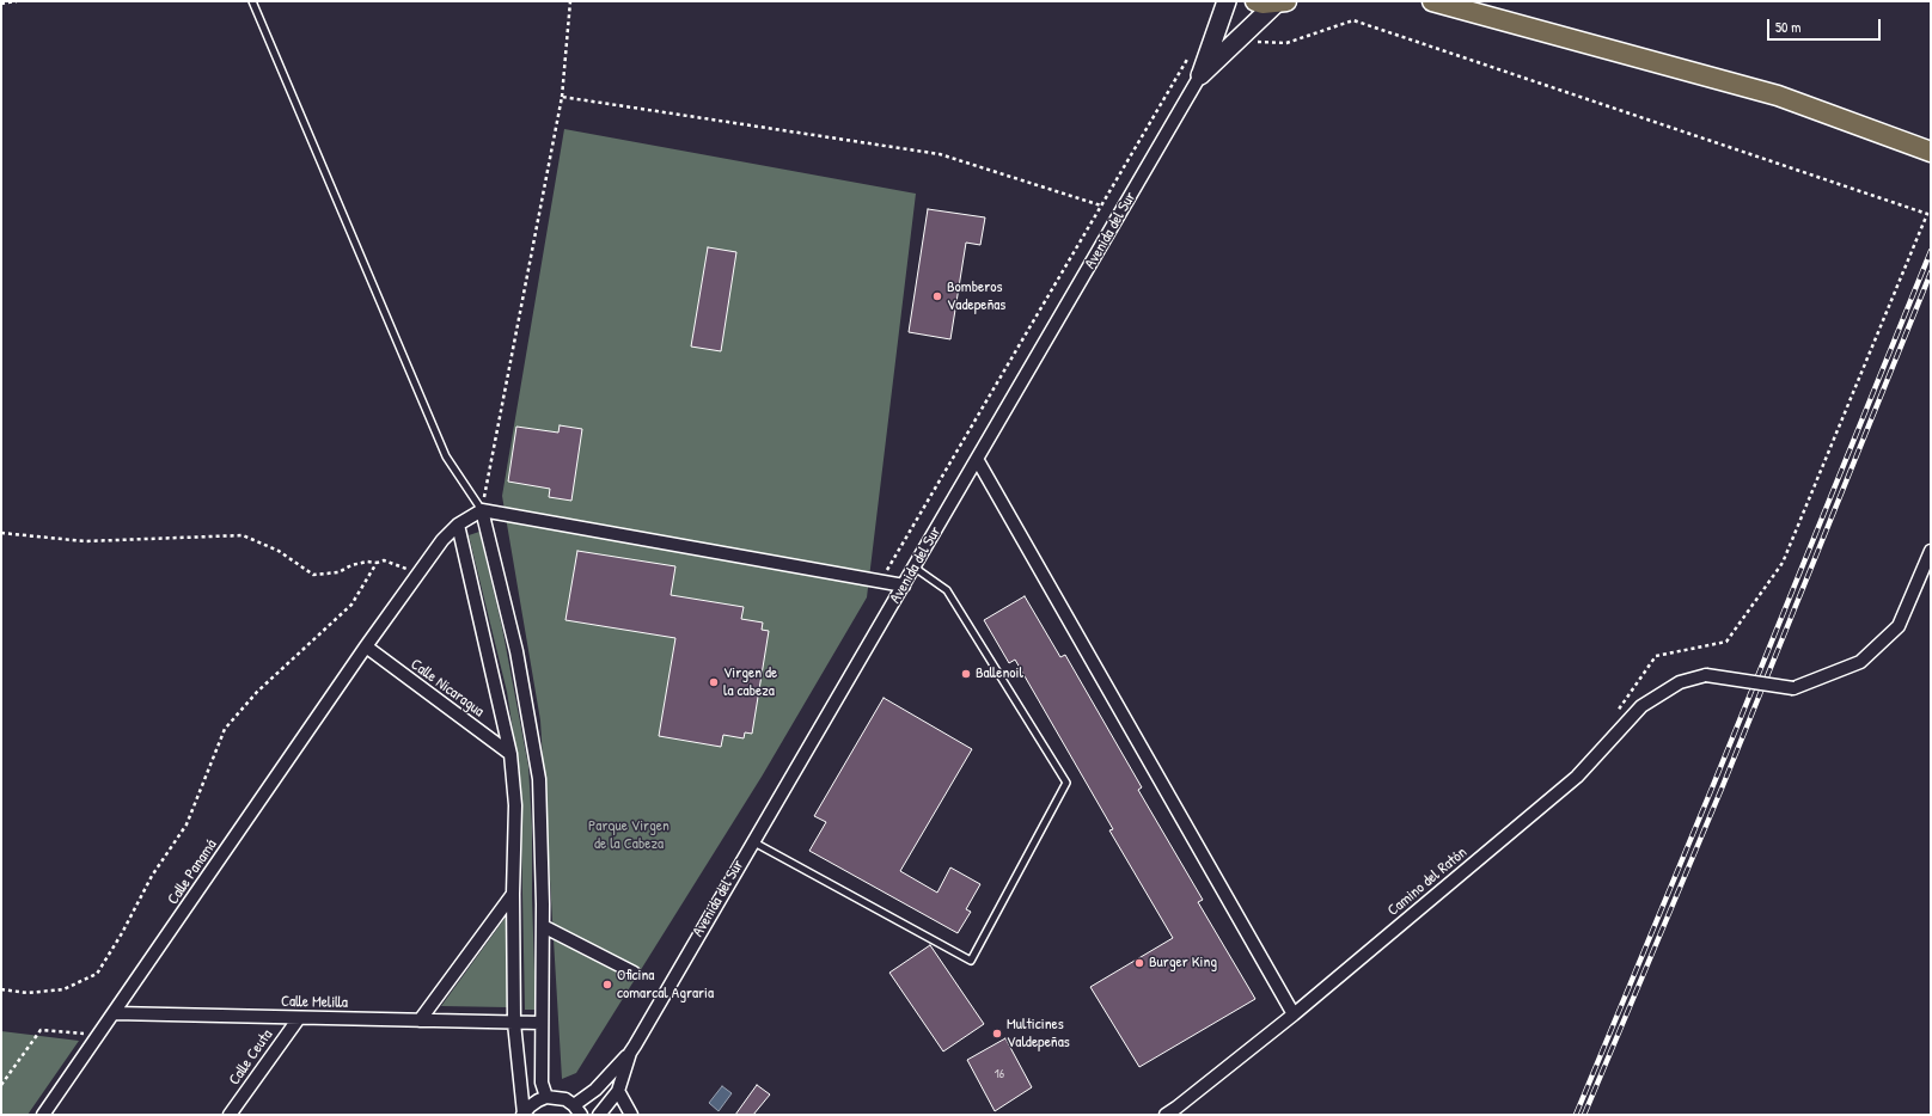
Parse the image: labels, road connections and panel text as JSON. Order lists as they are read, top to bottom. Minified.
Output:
{"streets":{"main road":["Avenida del Sur"],"street":["Calle Nicaragua","Calle Panamá","Camino del Ratón","Calle Melilla","Calle Ceuta"]},"crossings":[["Calle Nicaragua","Calle Panamá"],["Calle Panamá","Calle Melilla"],["Calle Melilla","Calle Ceuta"]],"parks":["Parque Virgen de la Cabeza"],"places":["Bomberos Vadepeñas","Ballenoil","Virgen de la cabeza","Burger King","Oficina comarcal Agraria","Multicines Valdepeñas"],"house_numbers":["16"],"scale_bar":"50 m"}
